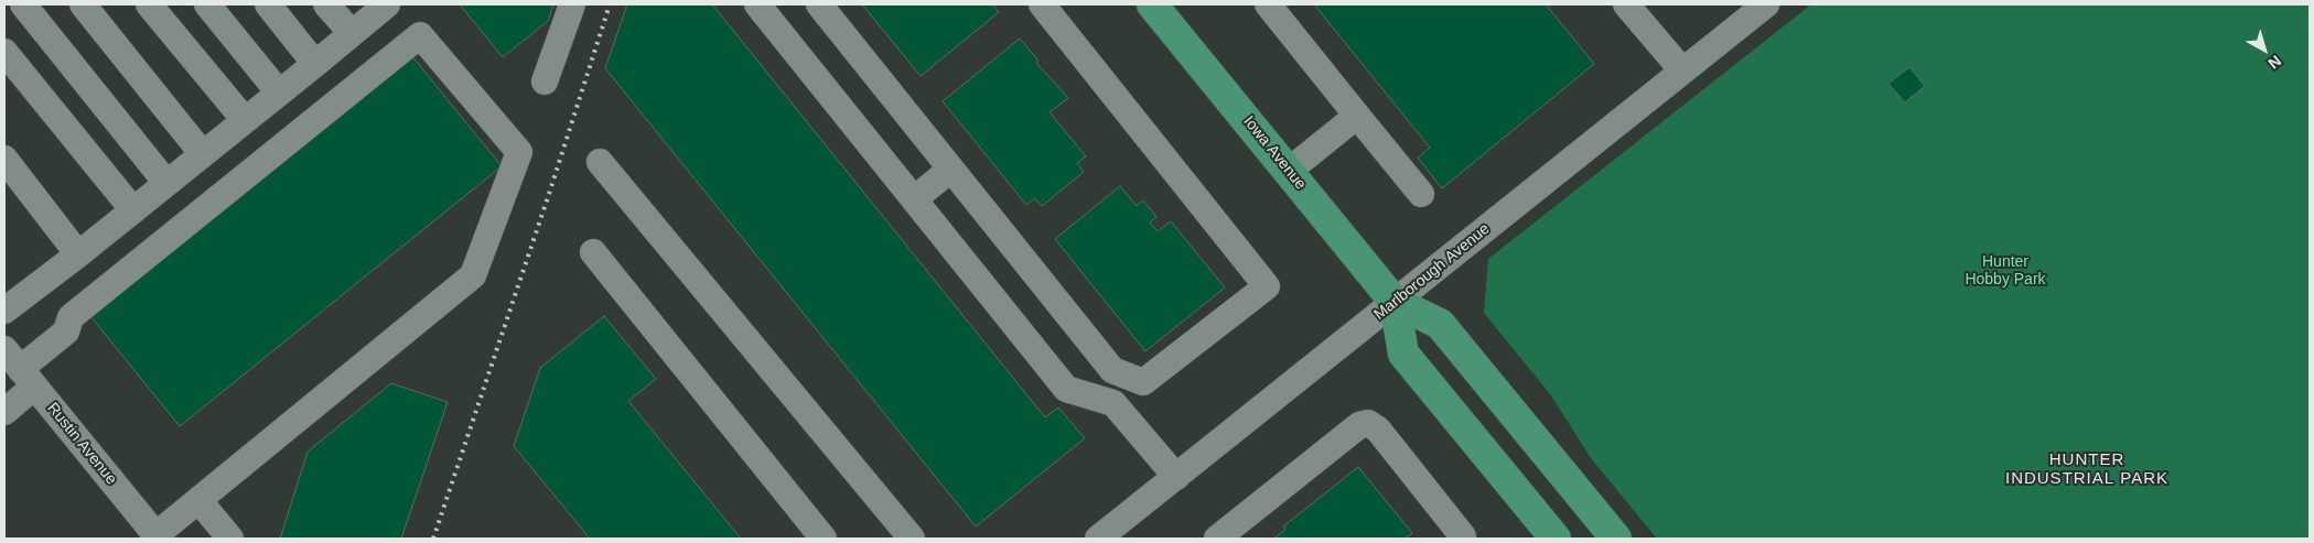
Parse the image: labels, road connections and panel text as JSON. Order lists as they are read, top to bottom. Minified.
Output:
{"streets":{"main road":["Iowa Avenue"],"street":["Marlborough Avenue","Rustin Avenue"]},"crossings":[["Iowa Avenue","Marlborough Avenue"]],"districts":["HUNTER INDUSTRIAL PARK"],"parks":["Hunter Hobby Park"],"north":"bottom right"}
